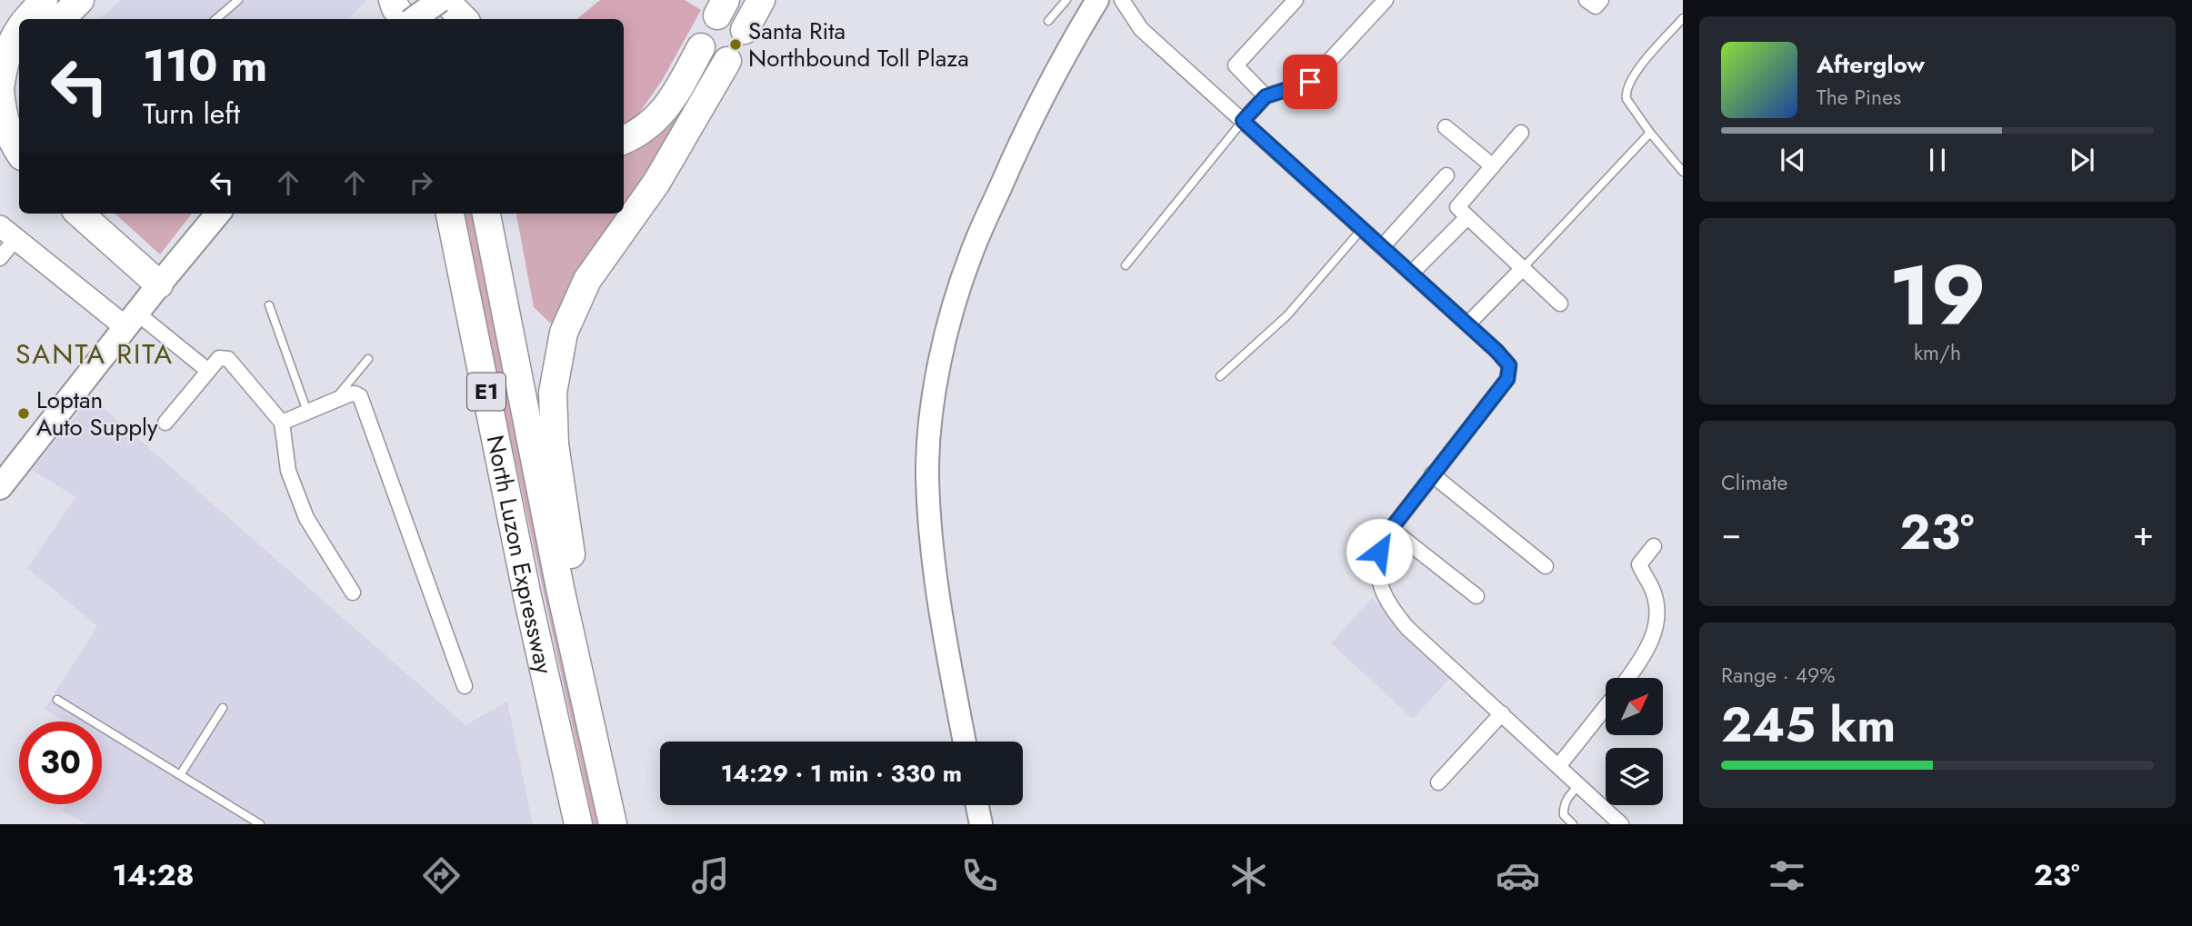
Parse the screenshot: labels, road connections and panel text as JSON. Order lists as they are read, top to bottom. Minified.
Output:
{"streets":{"highway":["E1","North Luzon Expressway"]},"districts":["SANTA RITA"],"places":["Santa Rita Northbound Toll Plaza","Loptan Auto Supply"],"north":"top right","page":{"turn":["110 m","Turn left"],"song":["Afterglow","The Pines"],"tile":[["19","km/h"],"Climate",["Range · 49%","245 km"]],"heat":["−","23°","+"],"limit":"30","trip":"14:29 · 1 min · 330 m","tabs":["14:28","23°"]}}
